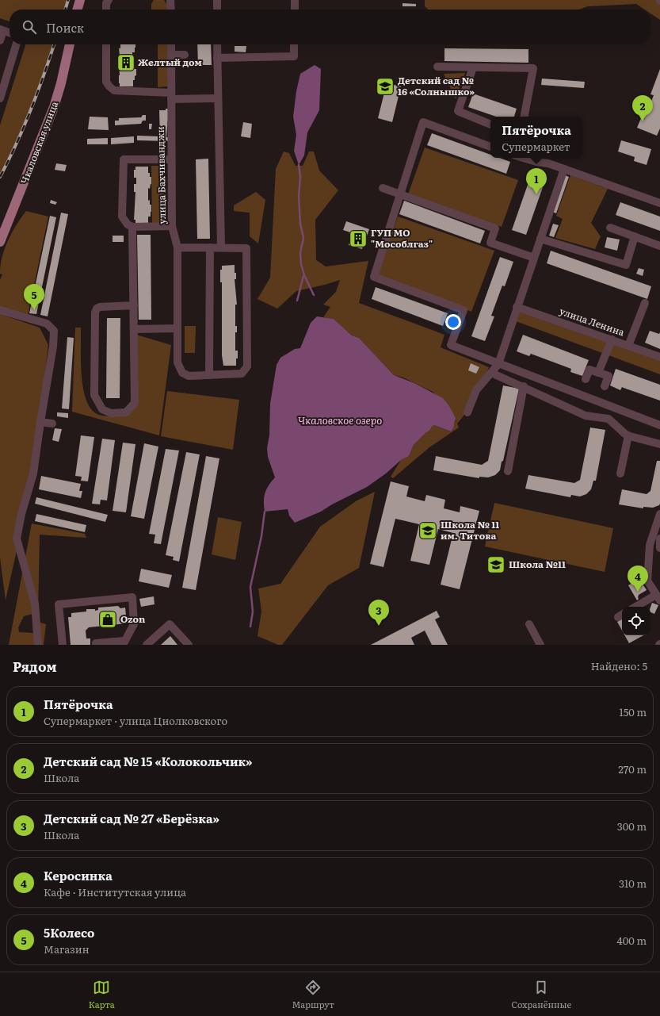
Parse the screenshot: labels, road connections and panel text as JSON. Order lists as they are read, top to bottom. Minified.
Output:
{"streets":{"main road":["Чкаловская улица"],"street":["улица Бахчиванджи","улица Ленина"]},"water":["Чкаловское озеро"],"places":{"building":["Желтый дом","ГУП МО \"Мособлгаз\""],"school or university":["Детский сад № 16 «Солнышко»","Школа № 11 им. Титова","Школа №11"],"shop":["Ozon"]},"page":{"search":"Поиск","pins":["2","1","5","4","3"],"popup":["Пятёрочка","Супермаркет"],"heading":["Рядом","Найдено: 5"],"list":[{"mark":"1","name":"Пятёрочка","note":"Супермаркет · улица Циолковского","value":"150 m"},{"mark":"2","name":"Детский сад № 15 «Колокольчик»","note":"Школа","value":"270 m"},{"mark":"3","name":"Детский сад № 27 «Берёзка»","note":"Школа","value":"300 m"},{"mark":"4","name":"Керосинка","note":"Кафе · Институтская улица","value":"310 m"},{"mark":"5","name":"5Колесо","note":"Магазин","value":"400 m"}],"nav":["Карта","Маршрут","Сохранённые"]}}
